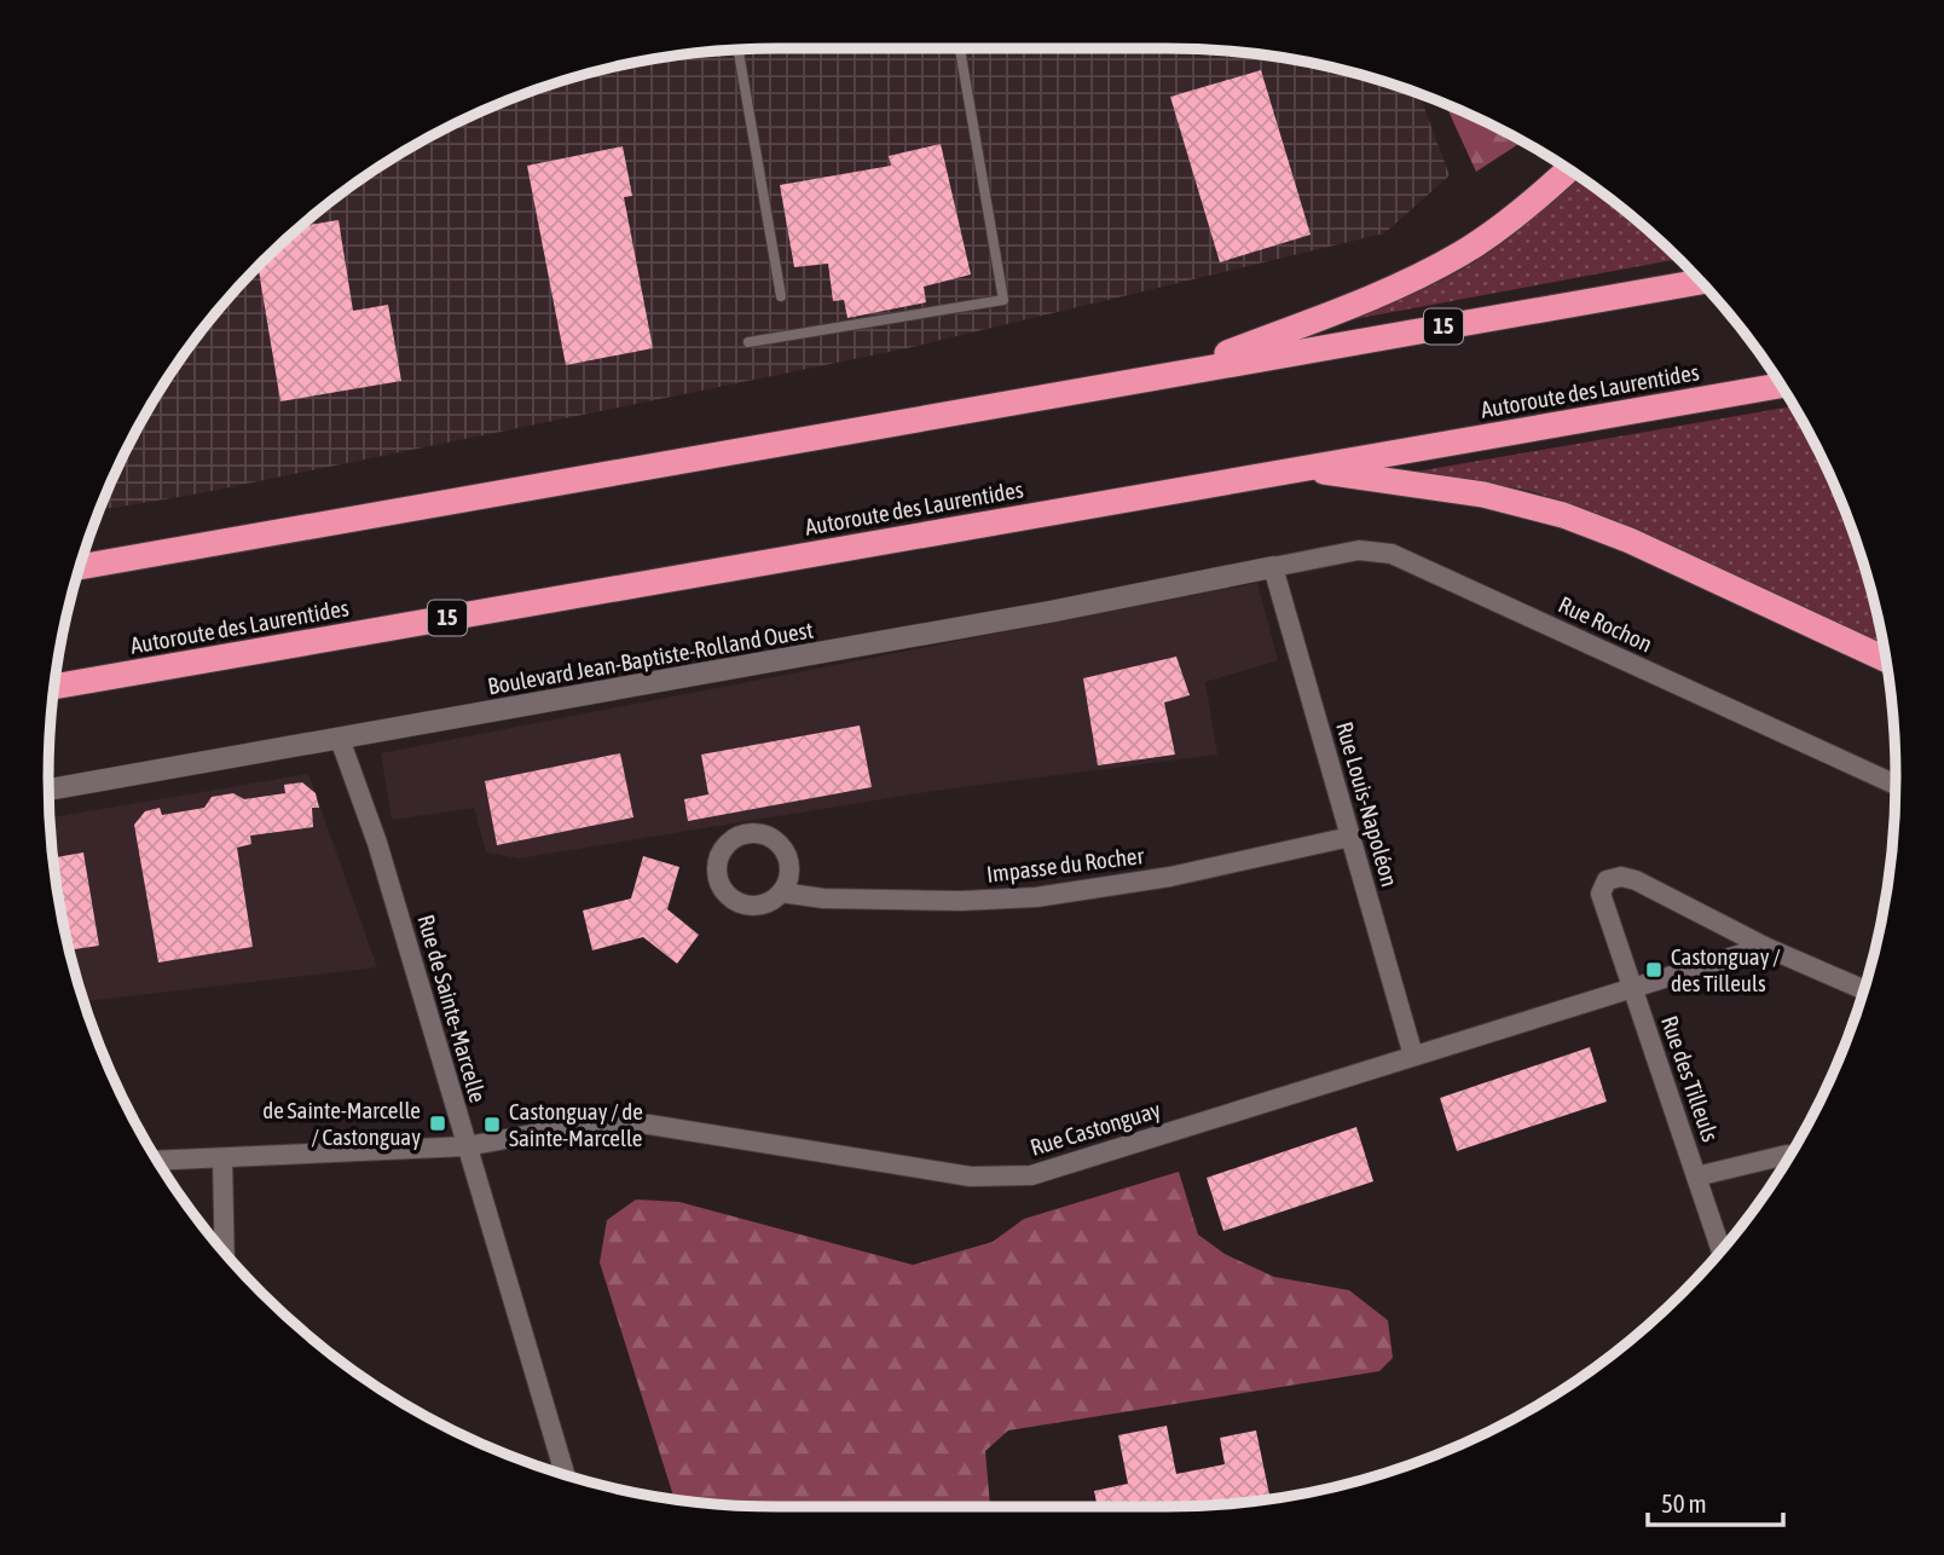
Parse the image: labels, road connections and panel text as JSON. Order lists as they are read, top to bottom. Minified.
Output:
{"streets":{"highway":["15","Autoroute des Laurentides"],"street":["Rue Rochon","Boulevard Jean-Baptiste-Rolland Ouest","Rue Louis-Napoléon","Impasse du Rocher","Rue de Sainte-Marcelle","Rue des Tilleuls","Rue Castonguay"]},"crossings":[["Rue Rochon","Boulevard Jean-Baptiste-Rolland Ouest"],["Rue Rochon","Rue Louis-Napoléon"],["Boulevard Jean-Baptiste-Rolland Ouest","Rue Louis-Napoléon"],["Boulevard Jean-Baptiste-Rolland Ouest","Rue de Sainte-Marcelle"],["Rue Louis-Napoléon","Impasse du Rocher"],["Rue Louis-Napoléon","Rue Castonguay"],["Rue de Sainte-Marcelle","Rue Castonguay"],["Rue des Tilleuls","Rue Castonguay"]],"places":{"transit":["Castonguay / des Tilleuls","de Sainte-Marcelle / Castonguay","Castonguay / de Sainte-Marcelle"]},"scale_bar":"50 m"}
